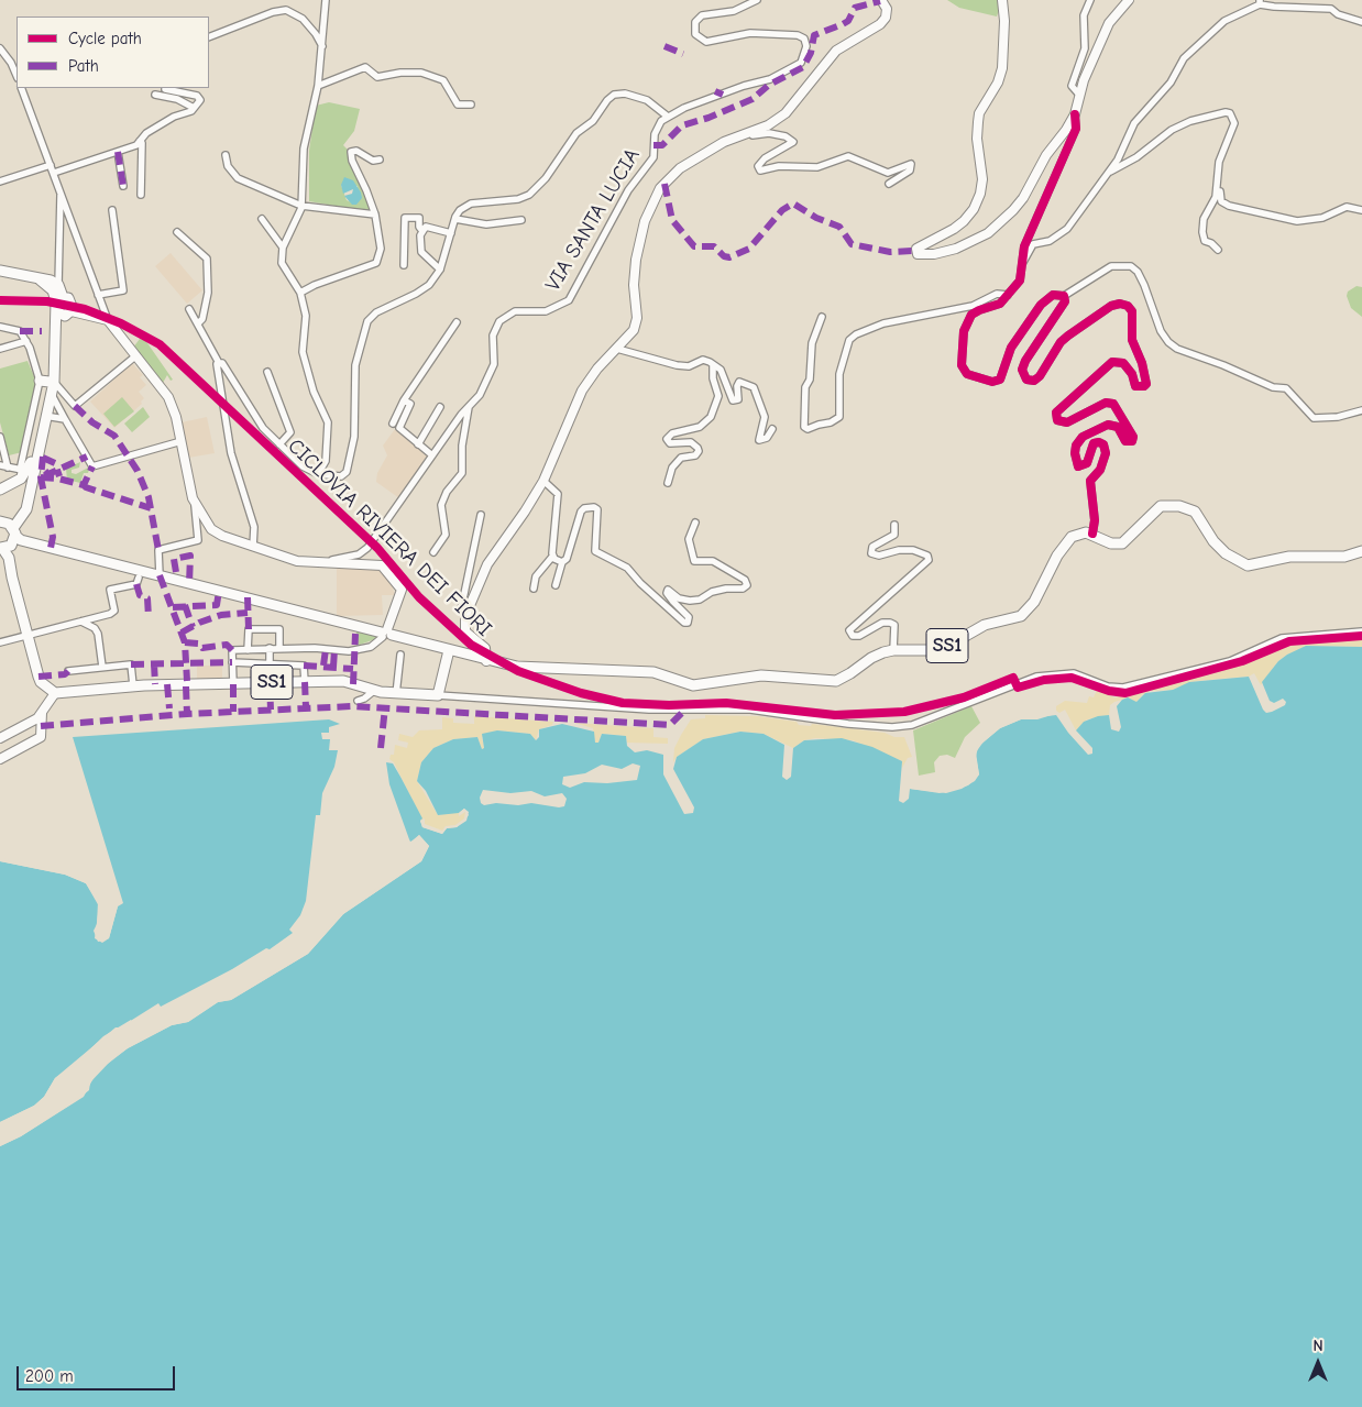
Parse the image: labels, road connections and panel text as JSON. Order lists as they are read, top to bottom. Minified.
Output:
{"streets":{"main road":["SS1"],"street":["VIA SANTA LUCIA"],"cycle path":["CICLOVIA RIVIERA DEI FIORI"]},"legend":["Cycle path","Path"],"scale_bar":"200 m","north":"top"}
